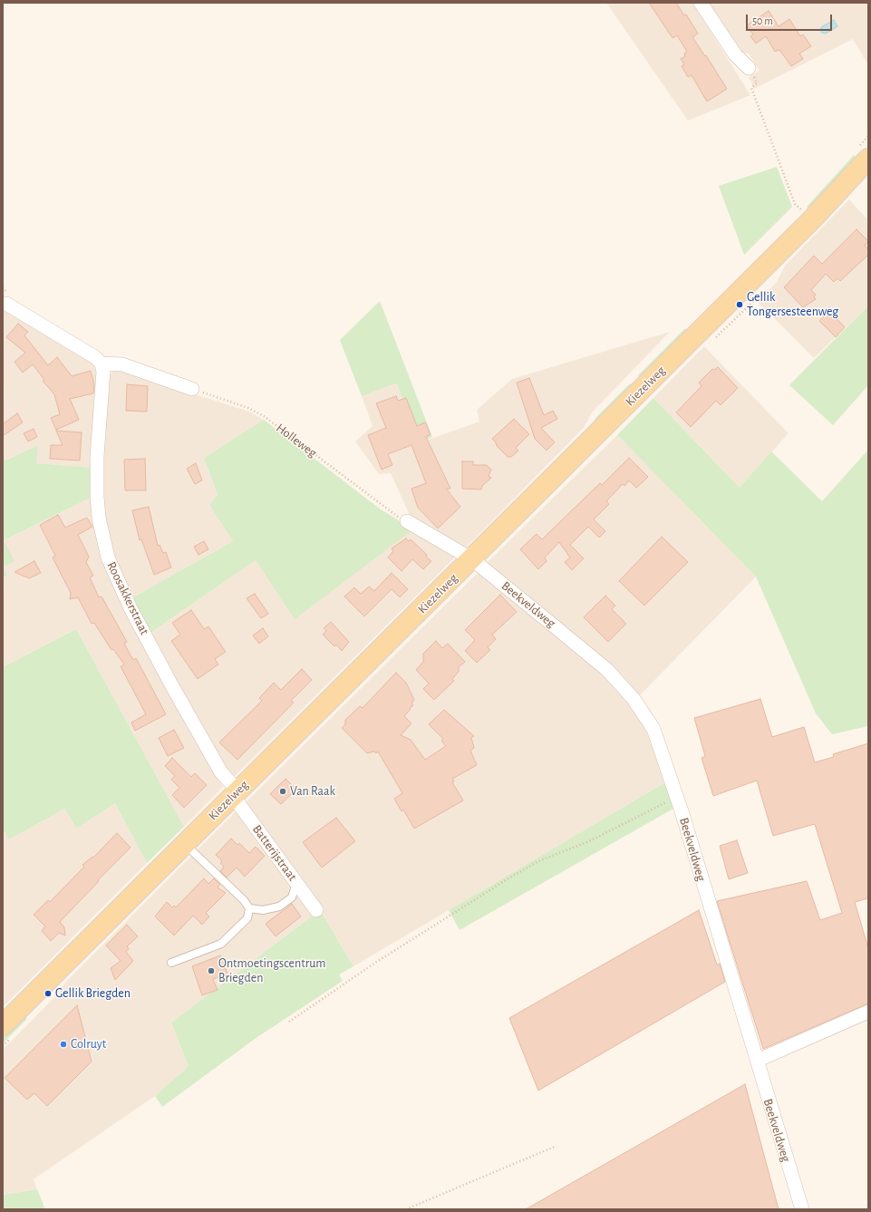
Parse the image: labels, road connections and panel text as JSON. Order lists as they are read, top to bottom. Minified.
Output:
{"streets":{"main road":["Kiezelweg"],"street":["Roosakkerstraat","Beekveldweg","Batterijstraat"],"path":["Holleweg"]},"crossings":[["Kiezelweg","Roosakkerstraat"],["Kiezelweg","Beekveldweg"],["Kiezelweg","Batterijstraat"],["Roosakkerstraat","Batterijstraat"]],"places":["Gellik Tongersesteenweg","Van Raak","Ontmoetingscentrum Briegden","Gellik Briegden","Colruyt"],"scale_bar":"50 m"}
